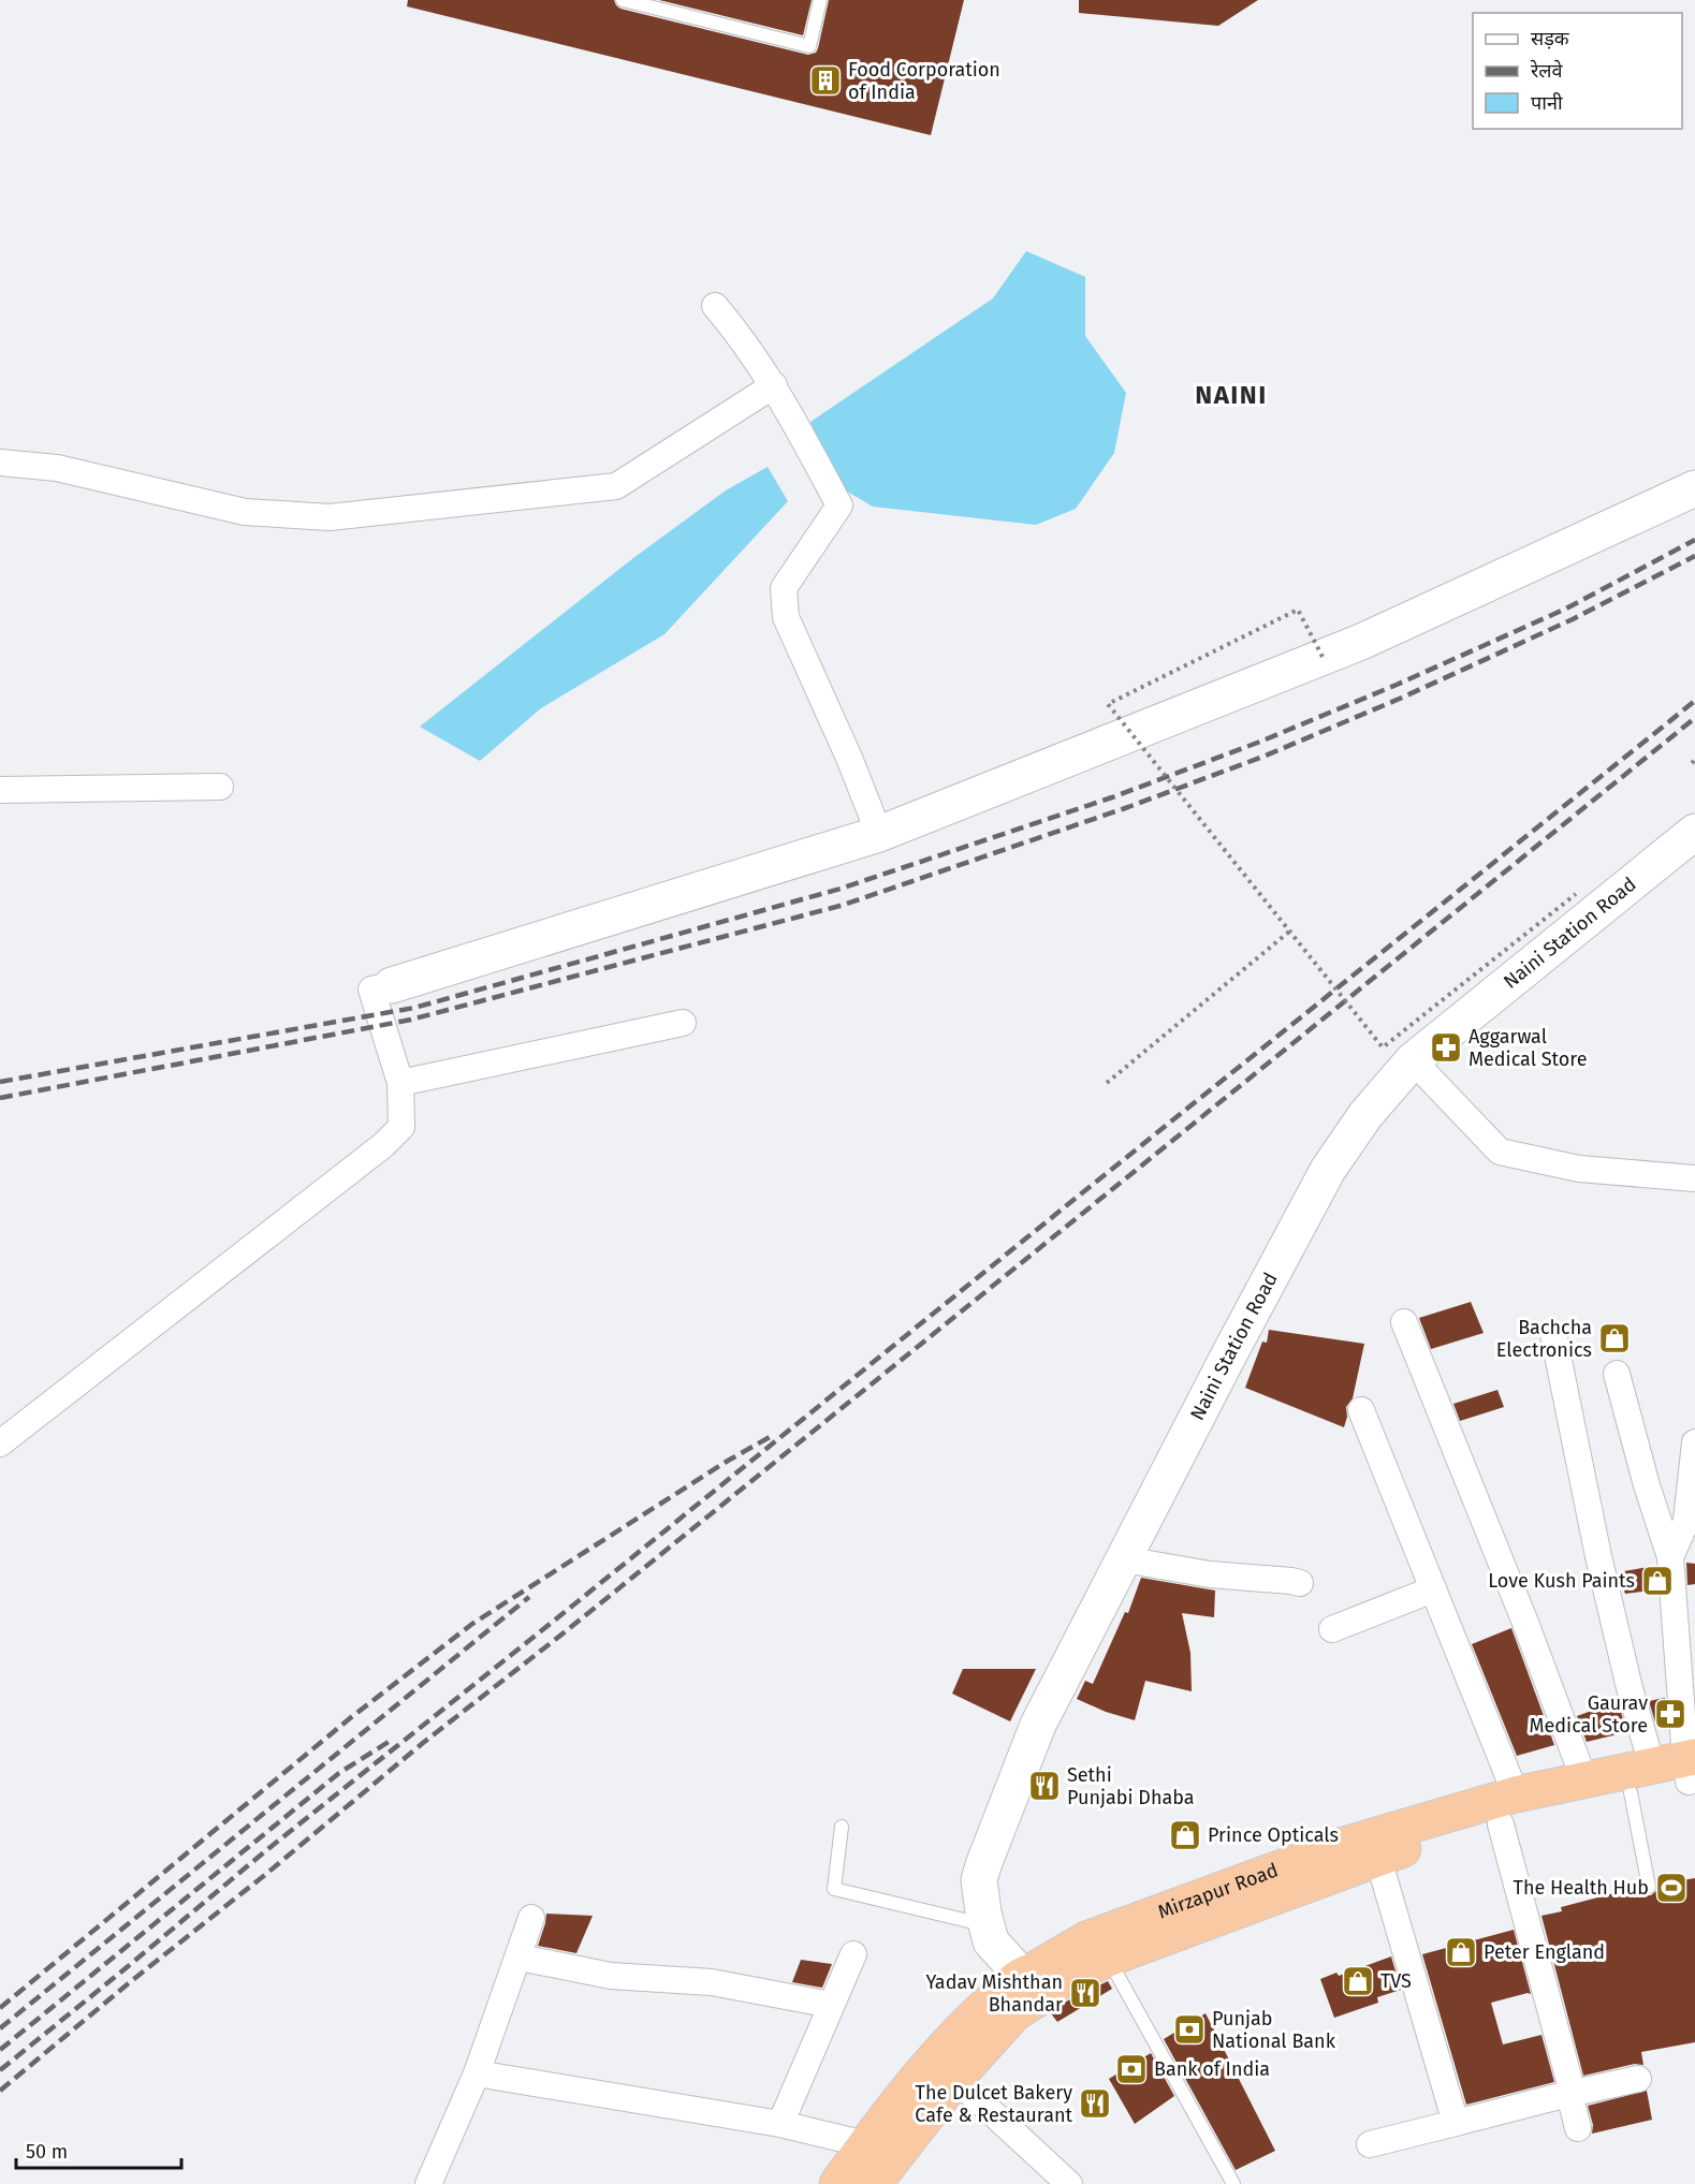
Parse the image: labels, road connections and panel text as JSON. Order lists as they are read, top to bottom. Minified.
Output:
{"streets":{"highway":["Mirzapur Road"],"street":["Naini Station Road"]},"crossings":[["Naini Station Road","Mirzapur Road"]],"districts":["NAINI"],"places":{"building":["Food Corporation of India"],"pharmacy":["Aggarwal Medical Store","Gaurav Medical Store"],"shop":["Bachcha Electronics","Love Kush Paints","Prince Opticals","Peter England","TVS"],"restaurant":["Sethi Punjabi Dhaba","Yadav Mishthan Bhandar","The Dulcet Bakery Cafe & Restaurant"],"sports":["The Health Hub"],"bank":["Punjab National Bank","Bank of India"]},"legend":["सड़क","रेलवे","पानी"],"scale_bar":"50 m"}
